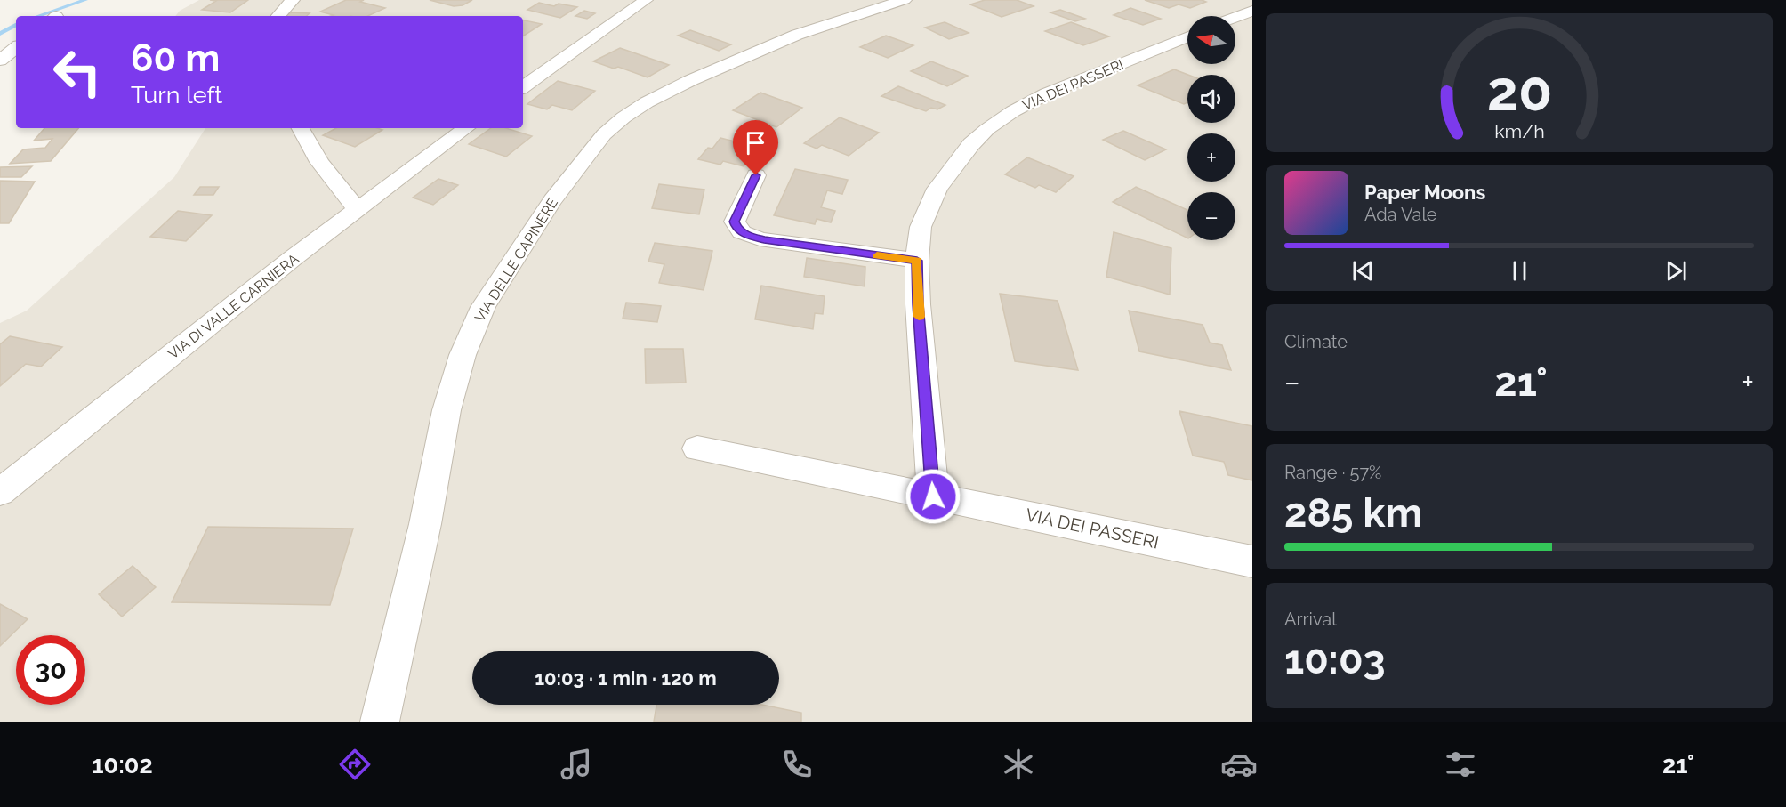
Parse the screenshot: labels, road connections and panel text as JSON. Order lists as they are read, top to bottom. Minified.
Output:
{"streets":{"street":["VIA DEI PASSERI","VIA DELLE CAPINERE","VIA DI VALLE CARNIERA"]},"north":"left","page":{"map_buttons":["+","−"],"turn":["60 m","Turn left"],"song":["Paper Moons","Ada Vale"],"tile":["Climate",["Range · 57%","285 km"],["Arrival","10:03"]],"heat":["−","21°","+"],"limit":"30","trip":"10:03 · 1 min · 120 m","tabs":["10:02","21°"],"gauge":["20","km/h"]}}
